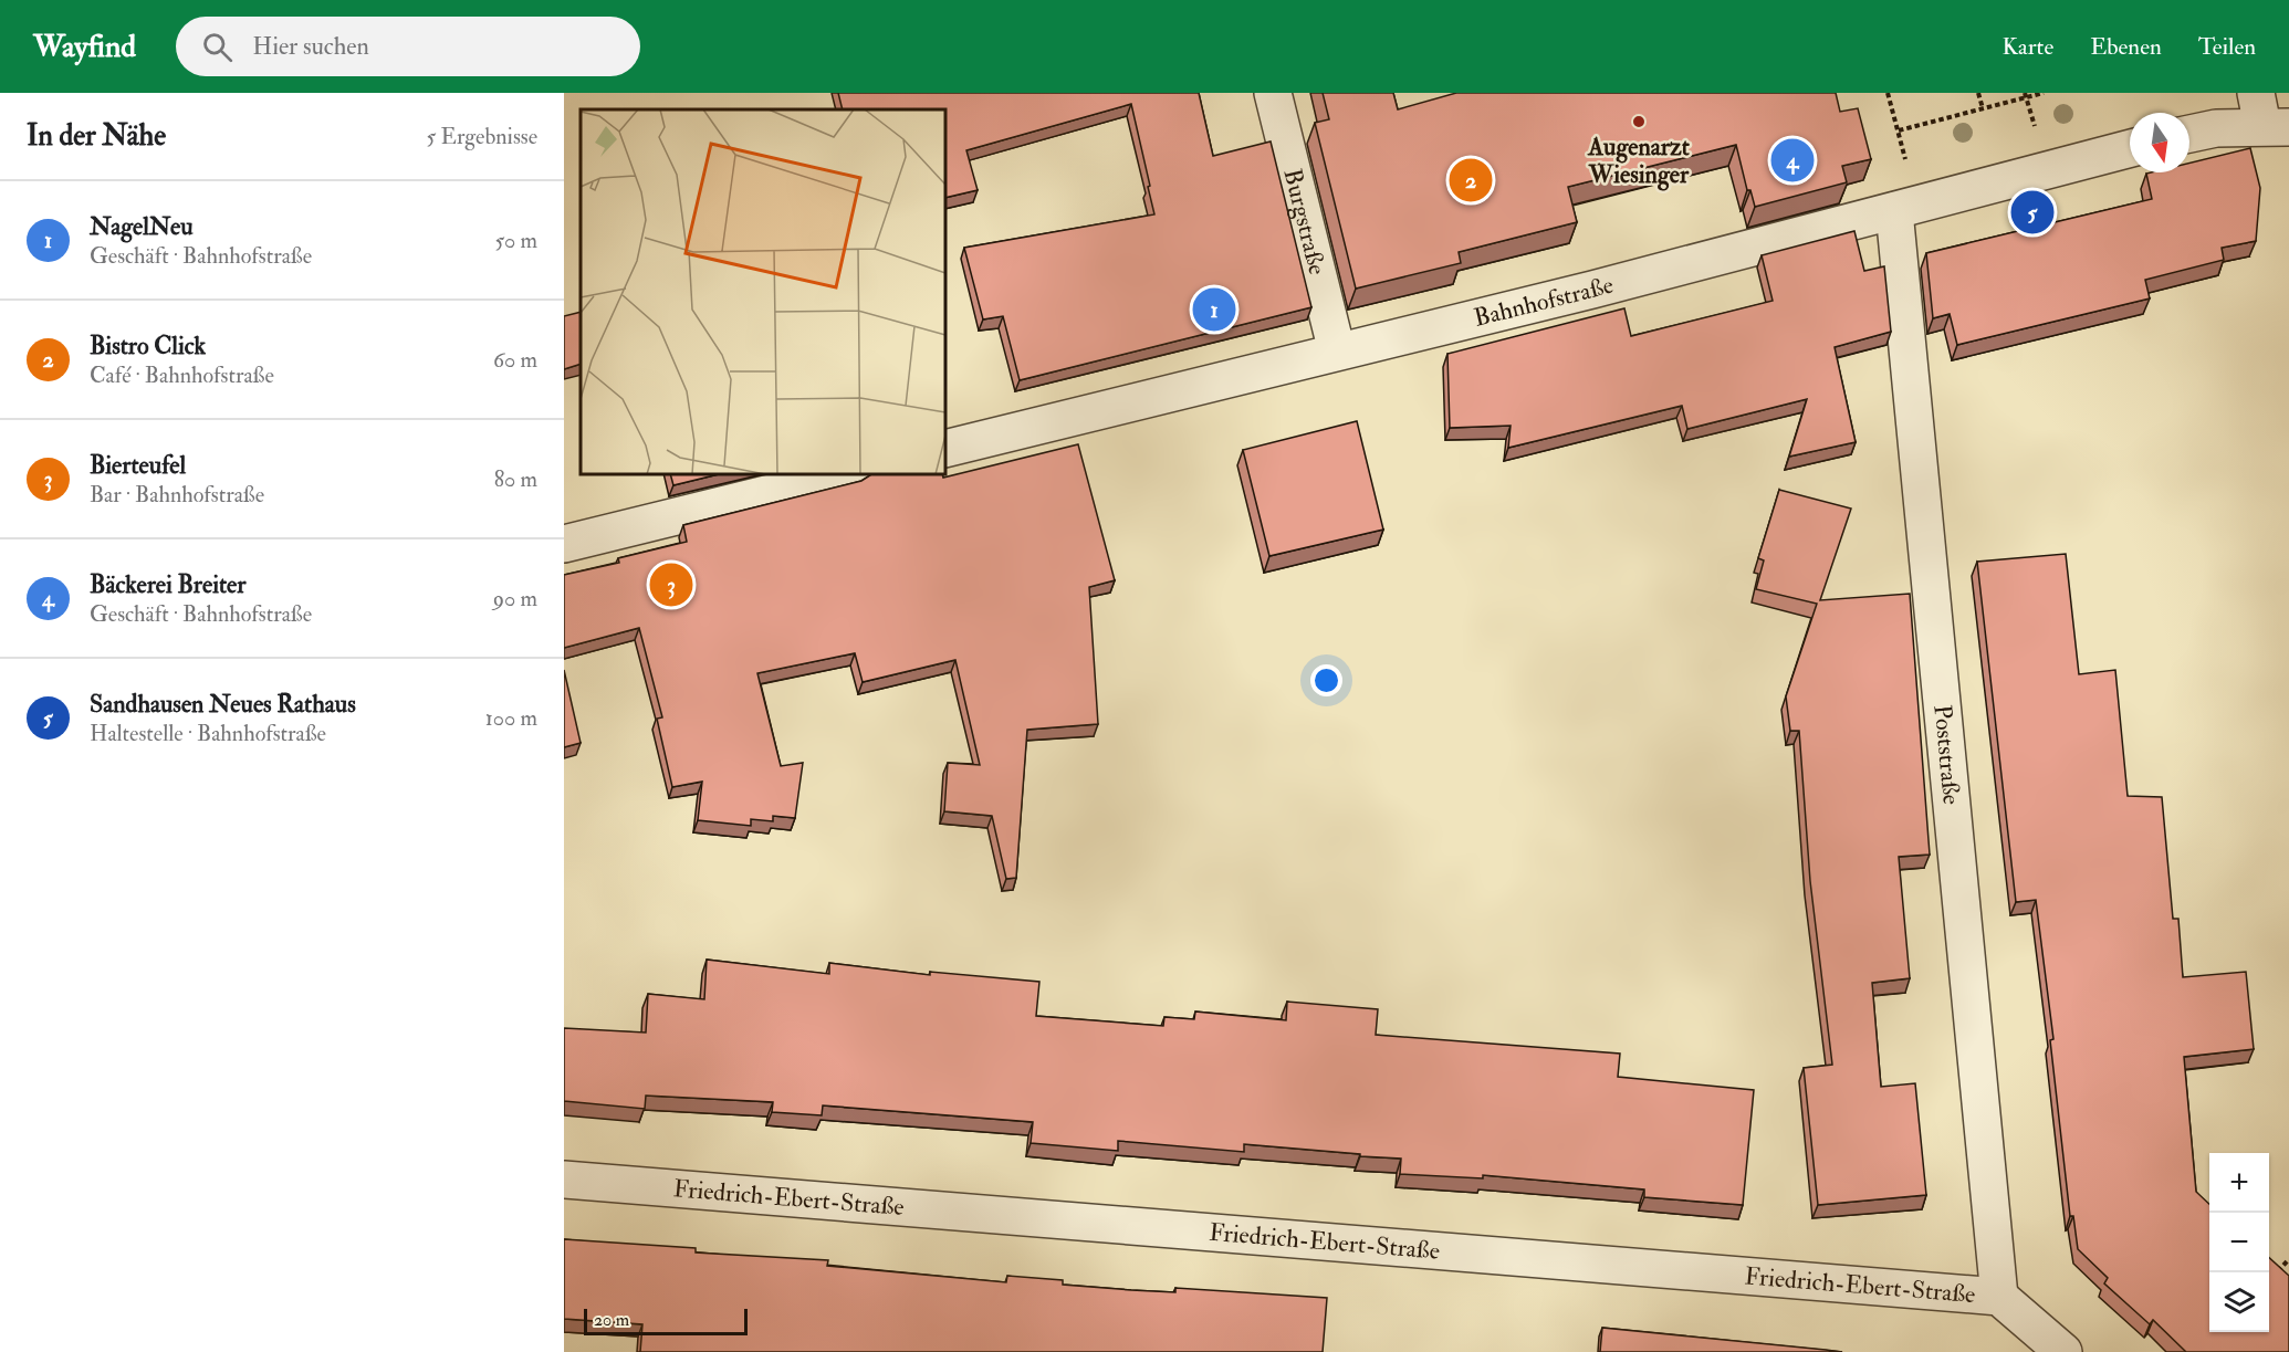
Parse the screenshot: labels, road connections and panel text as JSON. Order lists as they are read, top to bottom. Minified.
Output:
{"streets":{"street":["Burgstraße","Bahnhofstraße","Poststraße","Friedrich-Ebert-Straße"]},"crossings":[["Burgstraße","Bahnhofstraße"],["Bahnhofstraße","Poststraße"],["Poststraße","Friedrich-Ebert-Straße"]],"places":["Augenarzt Wiesinger"],"scale_bar":"20 m","north":"bottom","page":{"header":"Wayfind","search":"Hier suchen","nav":["Karte","Ebenen","Teilen"],"heading":["In der Nähe","5 Ergebnisse"],"pins":["4","2","5","1","3"],"list":[{"mark":"1","name":"NagelNeu","note":"Geschäft · Bahnhofstraße","value":"50 m"},{"mark":"2","name":"Bistro Click","note":"Café · Bahnhofstraße","value":"60 m"},{"mark":"3","name":"Bierteufel","note":"Bar · Bahnhofstraße","value":"80 m"},{"mark":"4","name":"Bäckerei Breiter","note":"Geschäft · Bahnhofstraße","value":"90 m"},{"mark":"5","name":"Sandhausen Neues Rathaus","note":"Haltestelle · Bahnhofstraße","value":"100 m"}],"map_buttons":["+","−"],"scale":"20 m"}}
